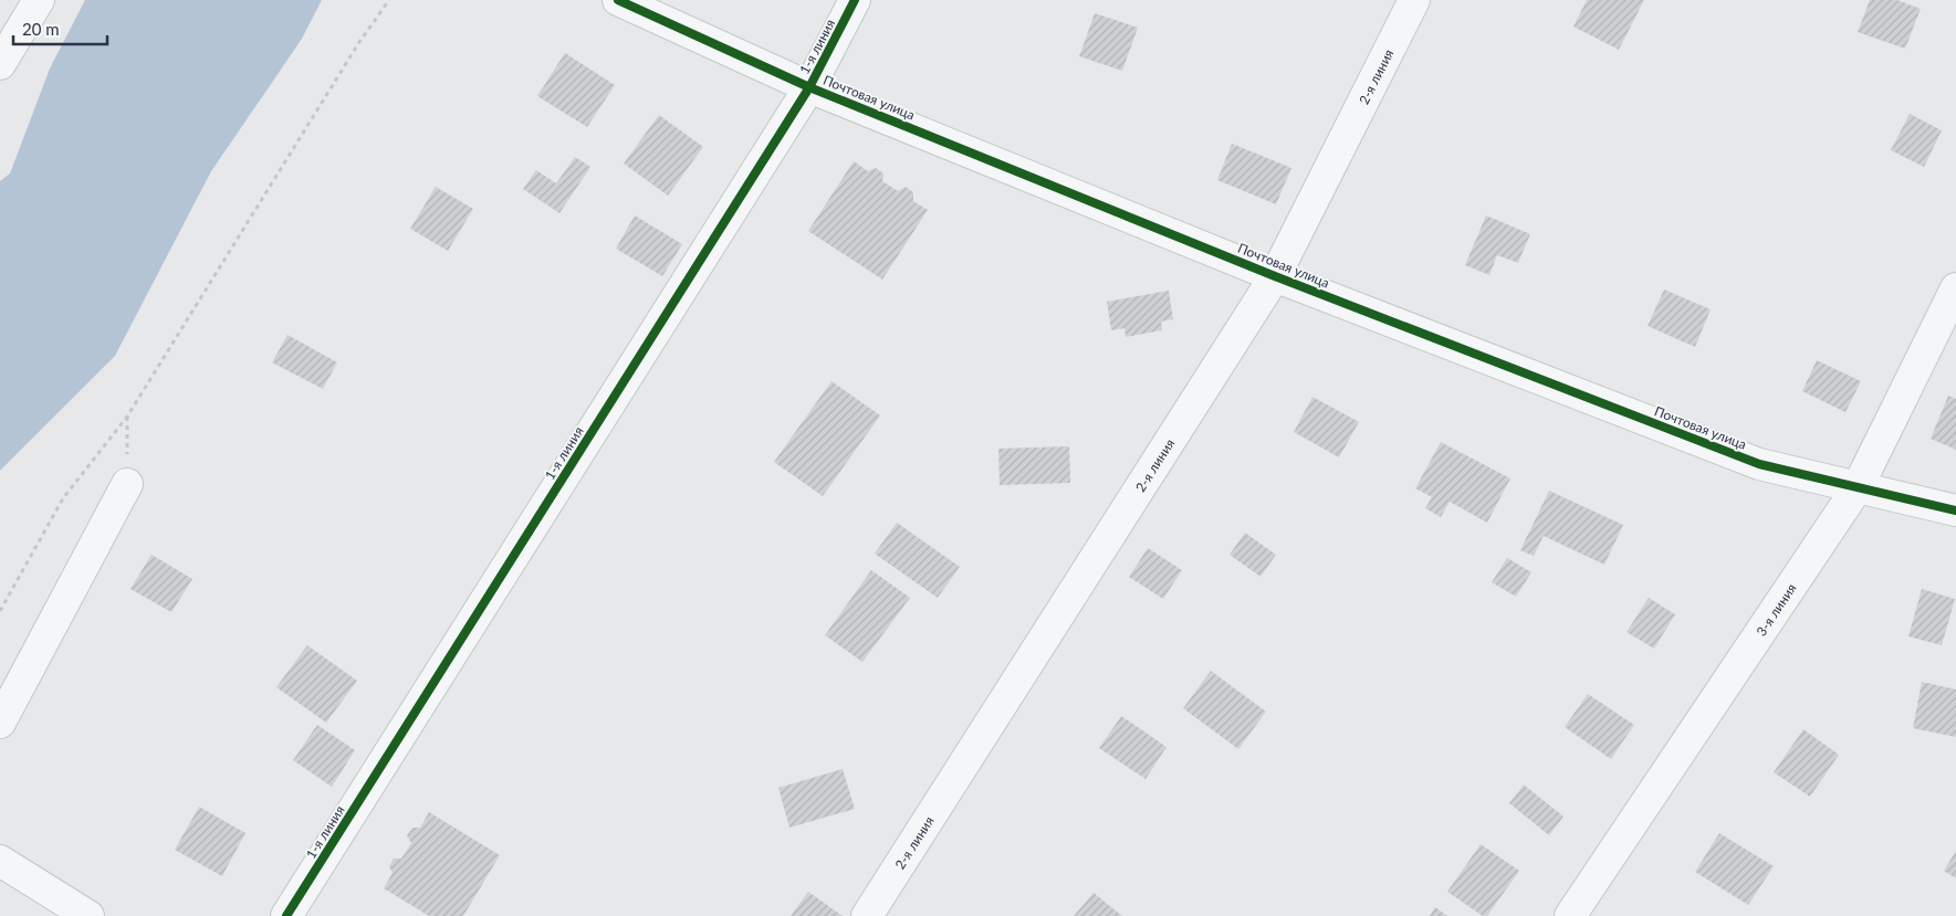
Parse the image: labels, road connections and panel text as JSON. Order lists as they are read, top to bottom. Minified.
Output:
{"streets":{"street":["1-я линия","2-я линия","Почтовая улица","3-я линия"]},"crossings":[["1-я линия","Почтовая улица"],["2-я линия","Почтовая улица"],["Почтовая улица","3-я линия"]],"scale_bar":"20 m"}
